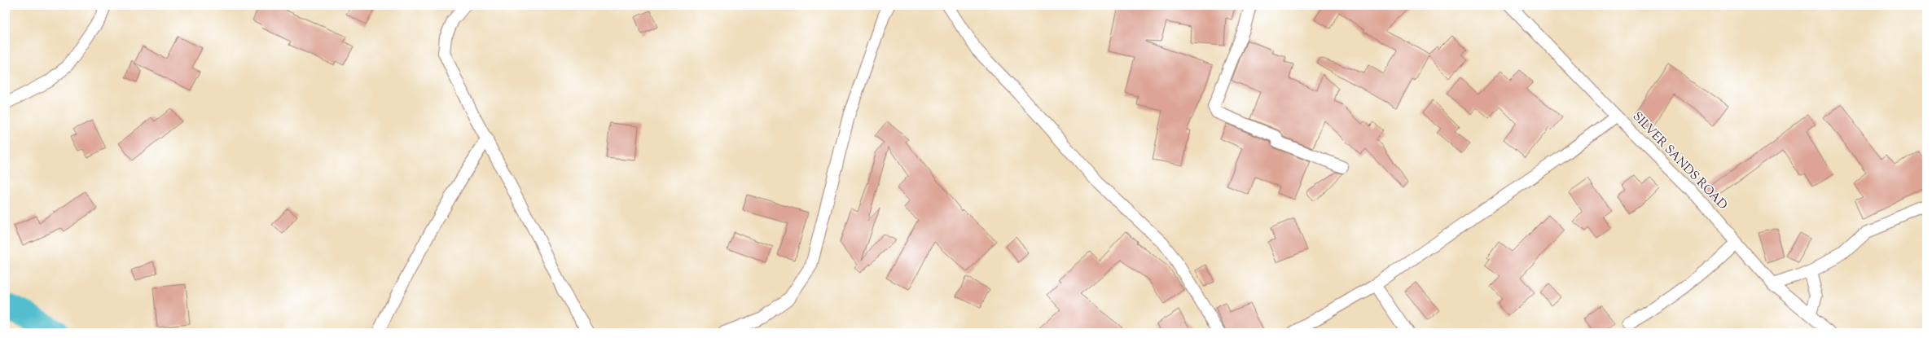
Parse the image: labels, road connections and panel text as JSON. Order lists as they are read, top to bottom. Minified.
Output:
{"streets":{"street":["SILVER SANDS ROAD"]}}
